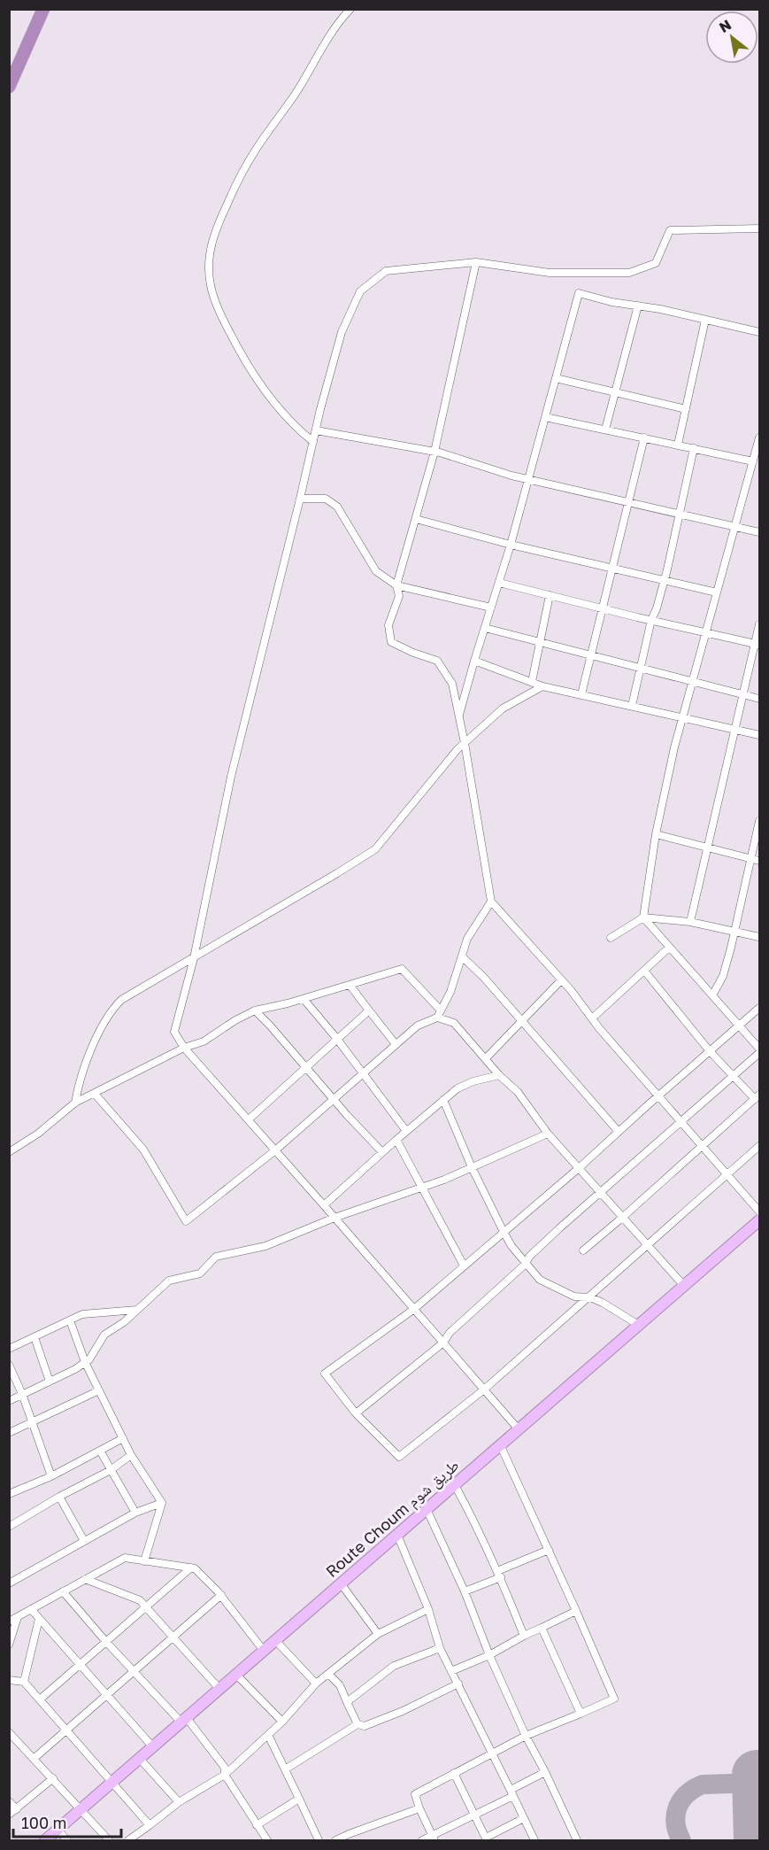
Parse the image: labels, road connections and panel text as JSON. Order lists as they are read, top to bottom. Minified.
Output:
{"streets":{"highway":["Route Choum طريق شوم"]},"scale_bar":"100 m","north":"top left"}
